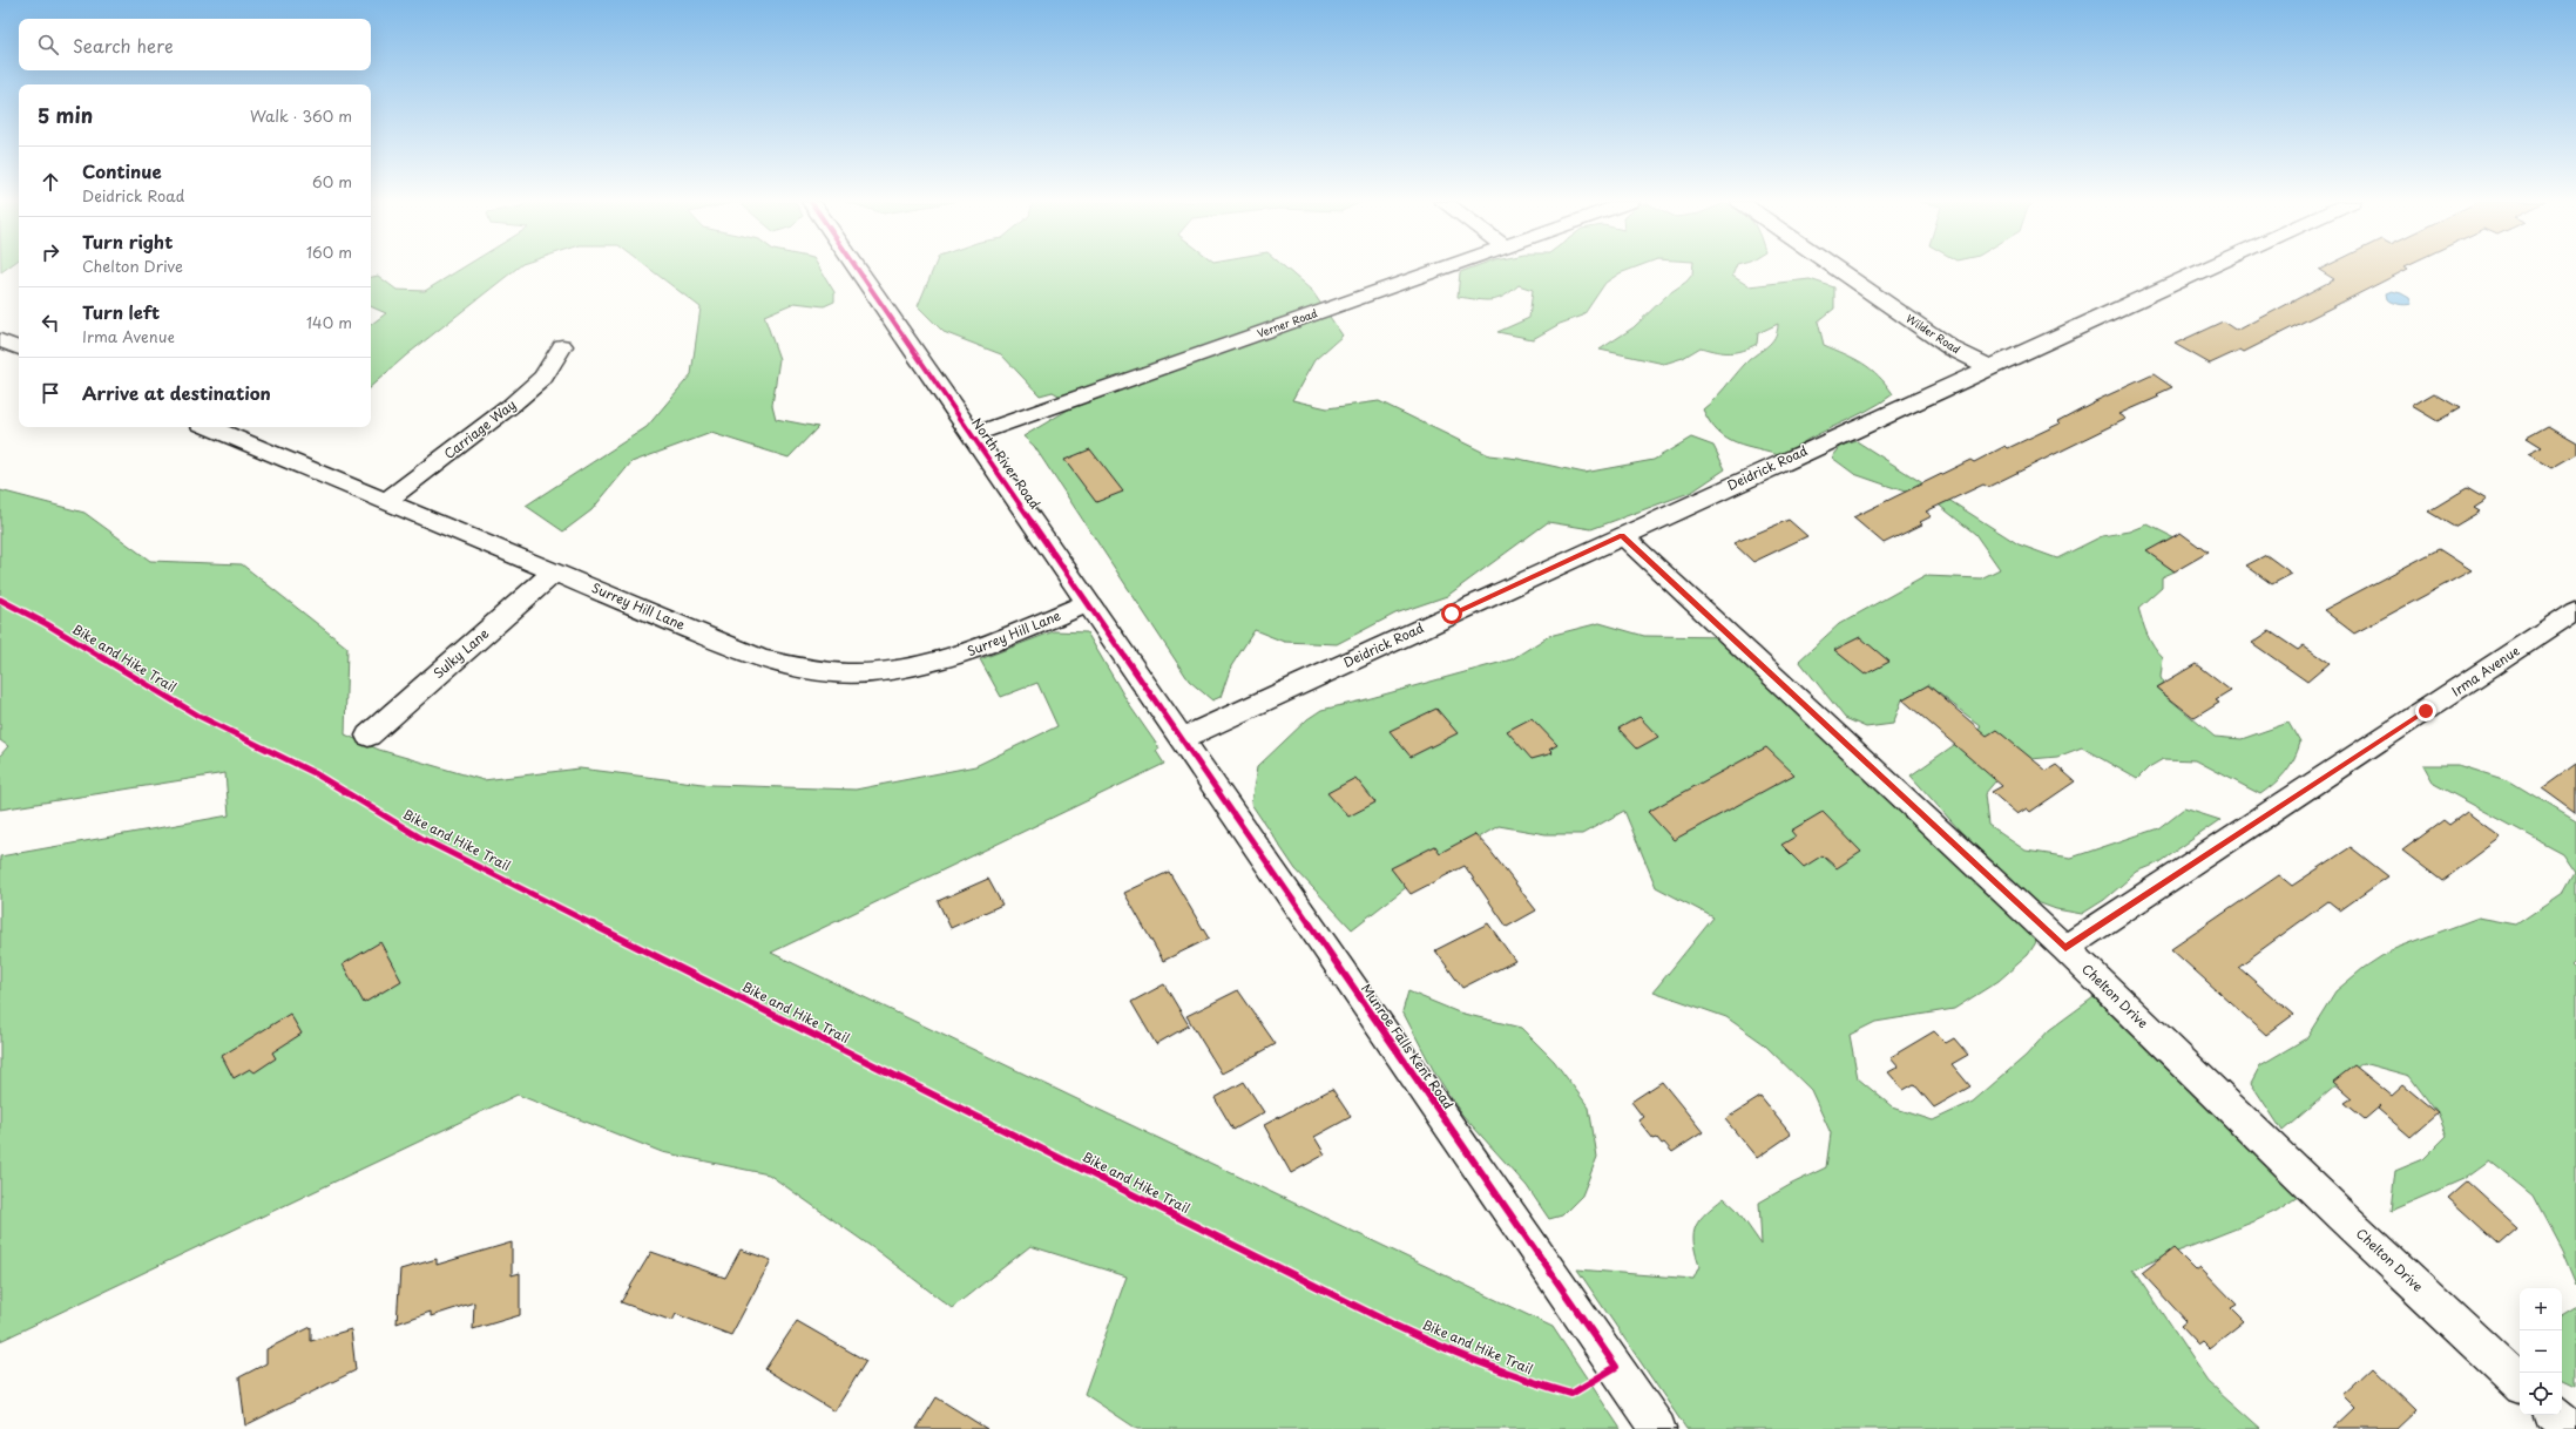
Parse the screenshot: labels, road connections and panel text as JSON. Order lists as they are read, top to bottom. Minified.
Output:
{"streets":{"street":["Verner Road","Wilder Road","Carriage Way","North River Road","Deidrick Road","Surrey Hill Lane","Sulky Lane","Irma Avenue","Chelton Drive","Munroe Falls Kent Road"],"cycle path":["Bike and Hike Trail"]},"crossings":[["Verner Road","North River Road"],["Wilder Road","Deidrick Road"],["Carriage Way","Surrey Hill Lane"],["North River Road","Deidrick Road"],["North River Road","Surrey Hill Lane"],["North River Road","Munroe Falls Kent Road"],["Deidrick Road","Chelton Drive"],["Deidrick Road","Munroe Falls Kent Road"],["Surrey Hill Lane","Sulky Lane"],["Irma Avenue","Chelton Drive"]],"page":{"search":"Search here","heading":["5 min","Walk · 360 m"],"list":[["Continue","Deidrick Road","60 m"],["Turn right","Chelton Drive","160 m"],["Turn left","Irma Avenue","140 m"],"Arrive at destination"],"map_buttons":["+","−"]}}
